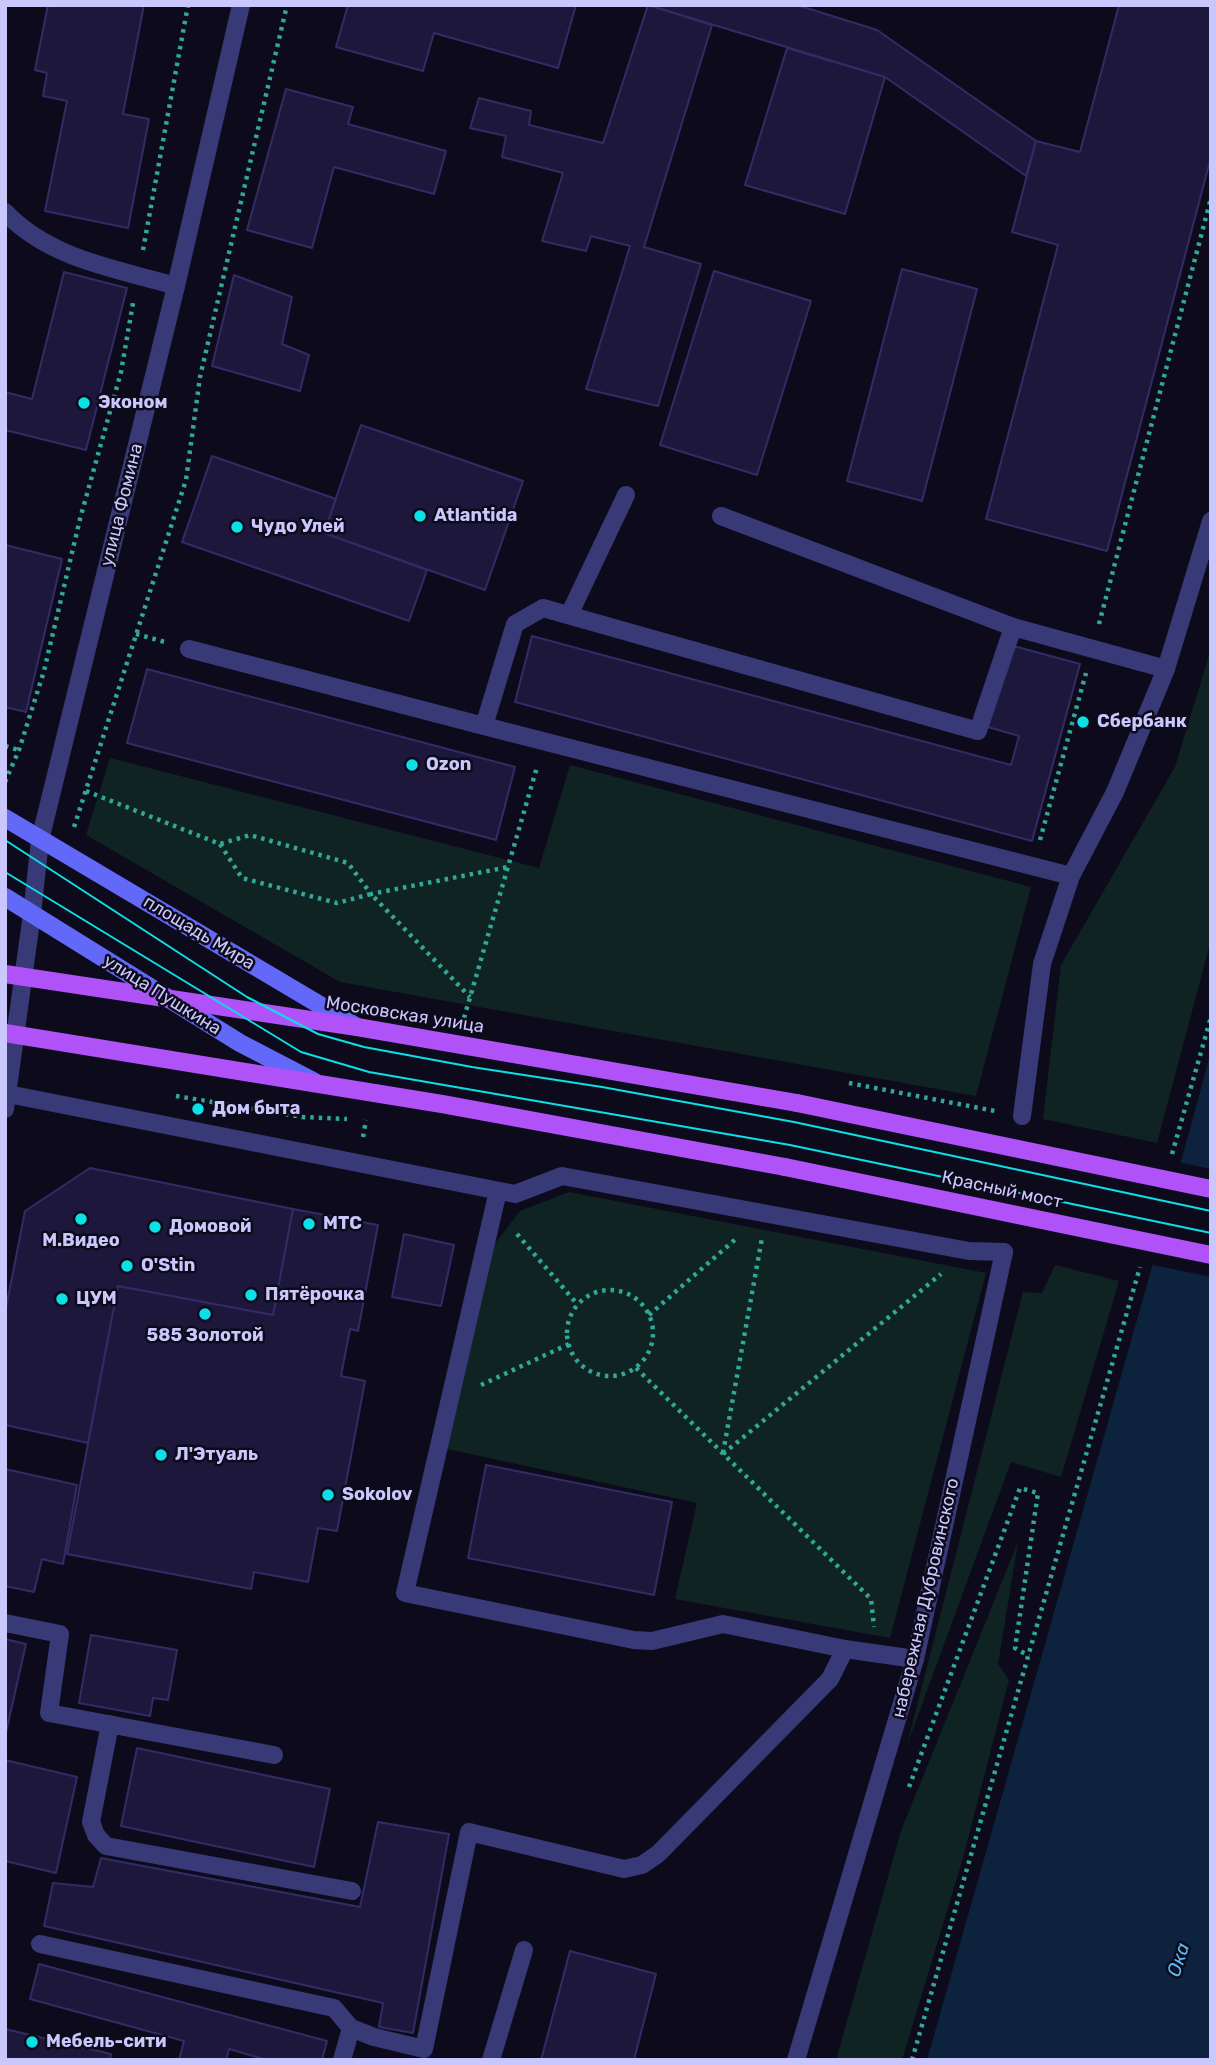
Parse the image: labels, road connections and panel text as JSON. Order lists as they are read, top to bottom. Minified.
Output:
{"streets":{"main road":["площадь Мира","улица Пушкина","Московская улица","Красный мост"],"street":["улица Фомина","набережная Дубровинского"]},"crossings":[["улица Фомина","площадь Мира"],["улица Фомина","улица Пушкина"],["улица Фомина","Московская улица"],["площадь Мира","Московская улица"],["улица Пушкина","Московская улица"],["улица Пушкина","Красный мост"]],"water":["Ока"],"places":["Эконом","Atlantida","Чудо Улей","Сбербанк","Ozon","Дом быта","М.Видео","МТС","Домовой","O'Stin","Пятёрочка","ЦУМ","585 Золотой","Л'Этуаль","Sokolov","Мебель-сити"]}
